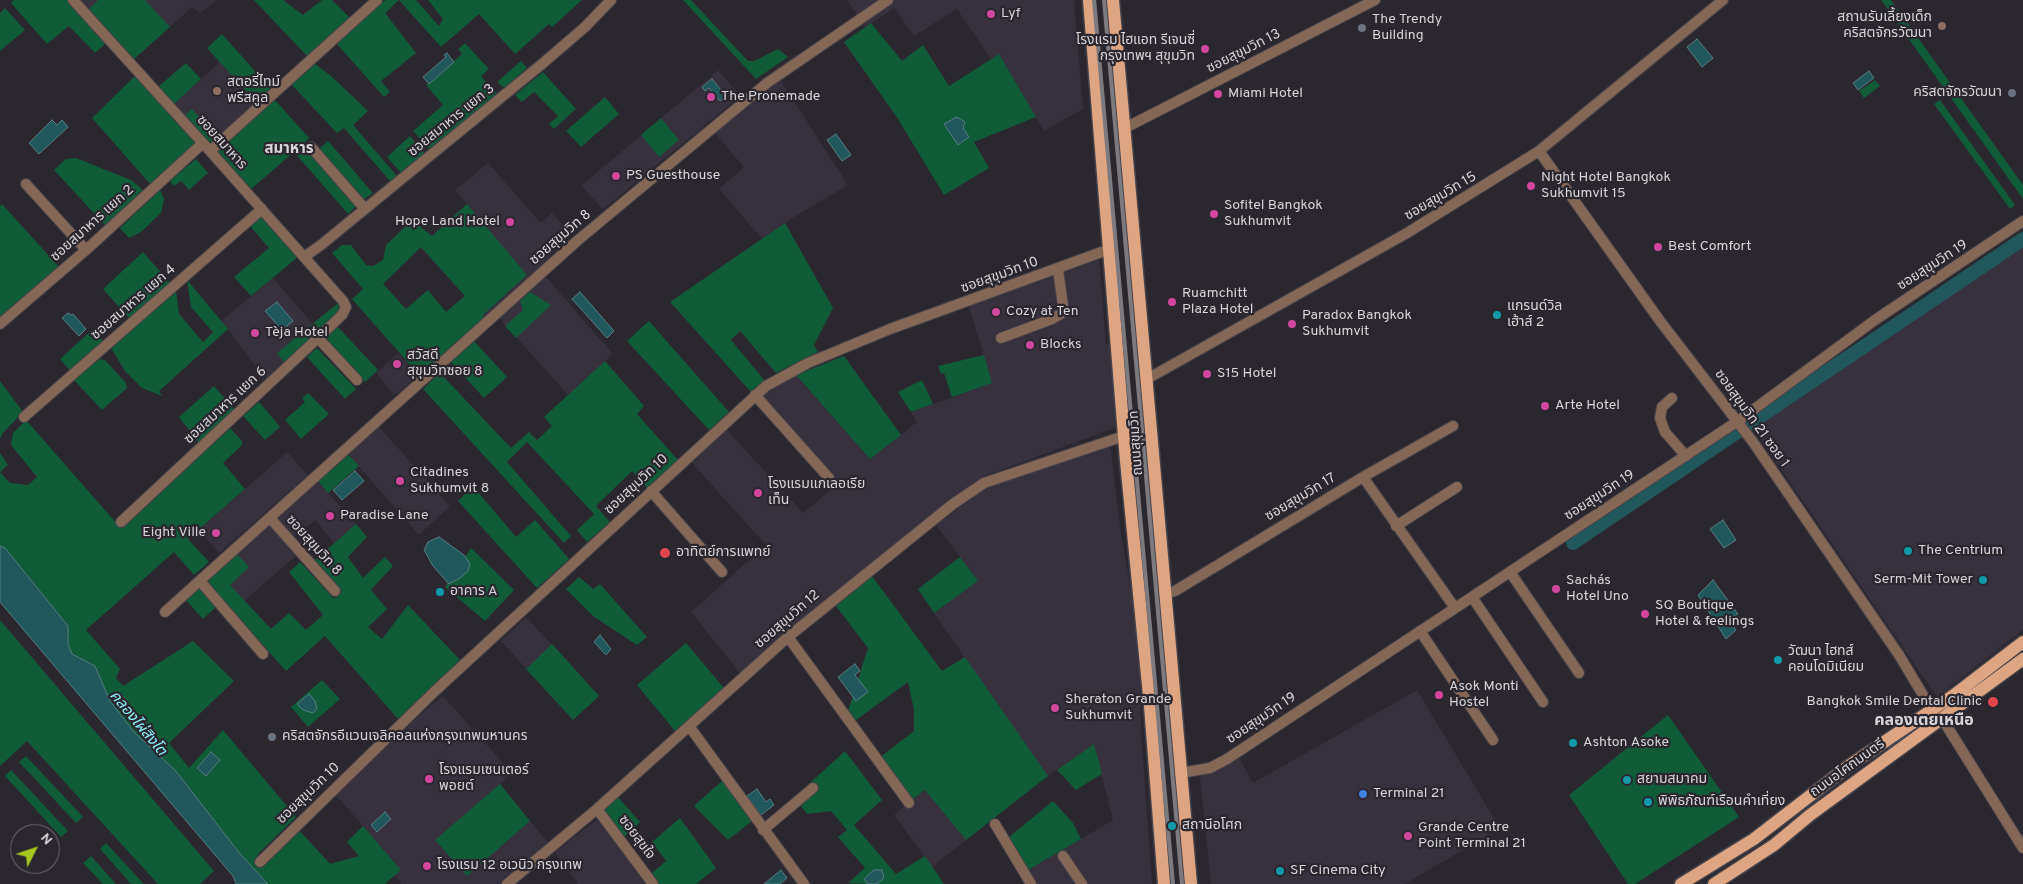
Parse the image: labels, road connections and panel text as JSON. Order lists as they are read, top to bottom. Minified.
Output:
{"streets":{"main road":["ถนนสุขุมวิท","ถนนอโศกมนตรี"],"street":["ซอยสุขุมวิท 13","ซอยสมาหาร แยก 3","ซอยสมาหาร","ซอยสุขุมวิท 15","ซอยสมาหาร แยก 2","ซอยสุขุมวิท 8","ซอยสุขุมวิท 19","ซอยสุขุมวิท 10","ซอยสมาหาร แยก 4","ซอยสมาหาร แยก 6","ซอยสุขุมวิท 21 ซอย 1","ซอยสุขุมวิท 17","ซอยสุขุมวิท 12","ซอยสุขใจ"]},"crossings":[["ซอยสุขุมวิท 13","ถนนสุขุมวิท"],["ซอยสมาหาร แยก 3","ซอยสมาหาร"],["ซอยสมาหาร","ซอยสมาหาร แยก 2"],["ซอยสมาหาร","ซอยสมาหาร แยก 4"],["ซอยสมาหาร","ซอยสมาหาร แยก 6"],["ซอยสุขุมวิท 15","ซอยสุขุมวิท 21 ซอย 1"],["ซอยสุขุมวิท 15","ถนนสุขุมวิท"],["ซอยสุขุมวิท 19","ซอยสุขุมวิท 21 ซอย 1"],["ซอยสุขุมวิท 19","ถนนสุขุมวิท"],["ซอยสุขุมวิท 10","ถนนสุขุมวิท"],["ซอยสุขุมวิท 21 ซอย 1","ถนนอโศกมนตรี"],["ถนนสุขุมวิท","ซอยสุขุมวิท 17"],["ถนนสุขุมวิท","ซอยสุขุมวิท 12"],["ซอยสุขุมวิท 12","ซอยสุขใจ"]],"districts":["สมาหาร","คลองเตยเหนือ"],"water":["คลองไผ่สิงโต"],"places":["Lyf","สถานรับเลี้ยงเด็ก คริสตจักรวัฒนา","The Trendy Building","โรงแรม ไฮแอท รีเจนซี่ กรุงเทพฯ สุขุมวิท","สตอรี่ไทม์ พรีสคูล","คริสตจักรวัฒนา","Miami Hotel","The Pronemade","PS Guesthouse","Night Hotel Bangkok Sukhumvit 15","Sofitel Bangkok Sukhumvit","Hope Land Hotel","Best Comfort","Ruamchitt Plaza Hotel","Cozy at Ten","แกรนด์วิล เฮ้าส์ 2","Paradox Bangkok Sukhumvit","Tèja Hotel","Blocks","สวัสดี สุขุมวิทซอย 8","S15 Hotel","Arte Hotel","Citadines Sukhumvit 8","โรงแรมแกเลอเรีย เท็น","Paradise Lane","Eight Ville","The Centrium","อาทิตย์การแพทย์","Serm-Mit Tower","Sacha´s Hotel Uno","อาคาร A","SQ Boutique Hotel & feelings","วัฒนา ไฮทส์ คอนโดมิเนียม","Asok Monti Hostel","Bangkok Smile Dental Clinic","Sheraton Grande Sukhumvit","คริสตจักรอีแวนเจลิคอลแห่งกรุงเทพมหานคร","Ashton Asoke","โรงแรมเซนเตอร์ พอยต์","สยามสมาคม","Terminal 21","พิพิธภัณฑ์เรือนคำเที่ยง","สถานีอโศก","Grande Centre Point Terminal 21","โรงแรม 12 อเวนิว กรุงเทพ","SF Cinema City"],"north":"top right"}
